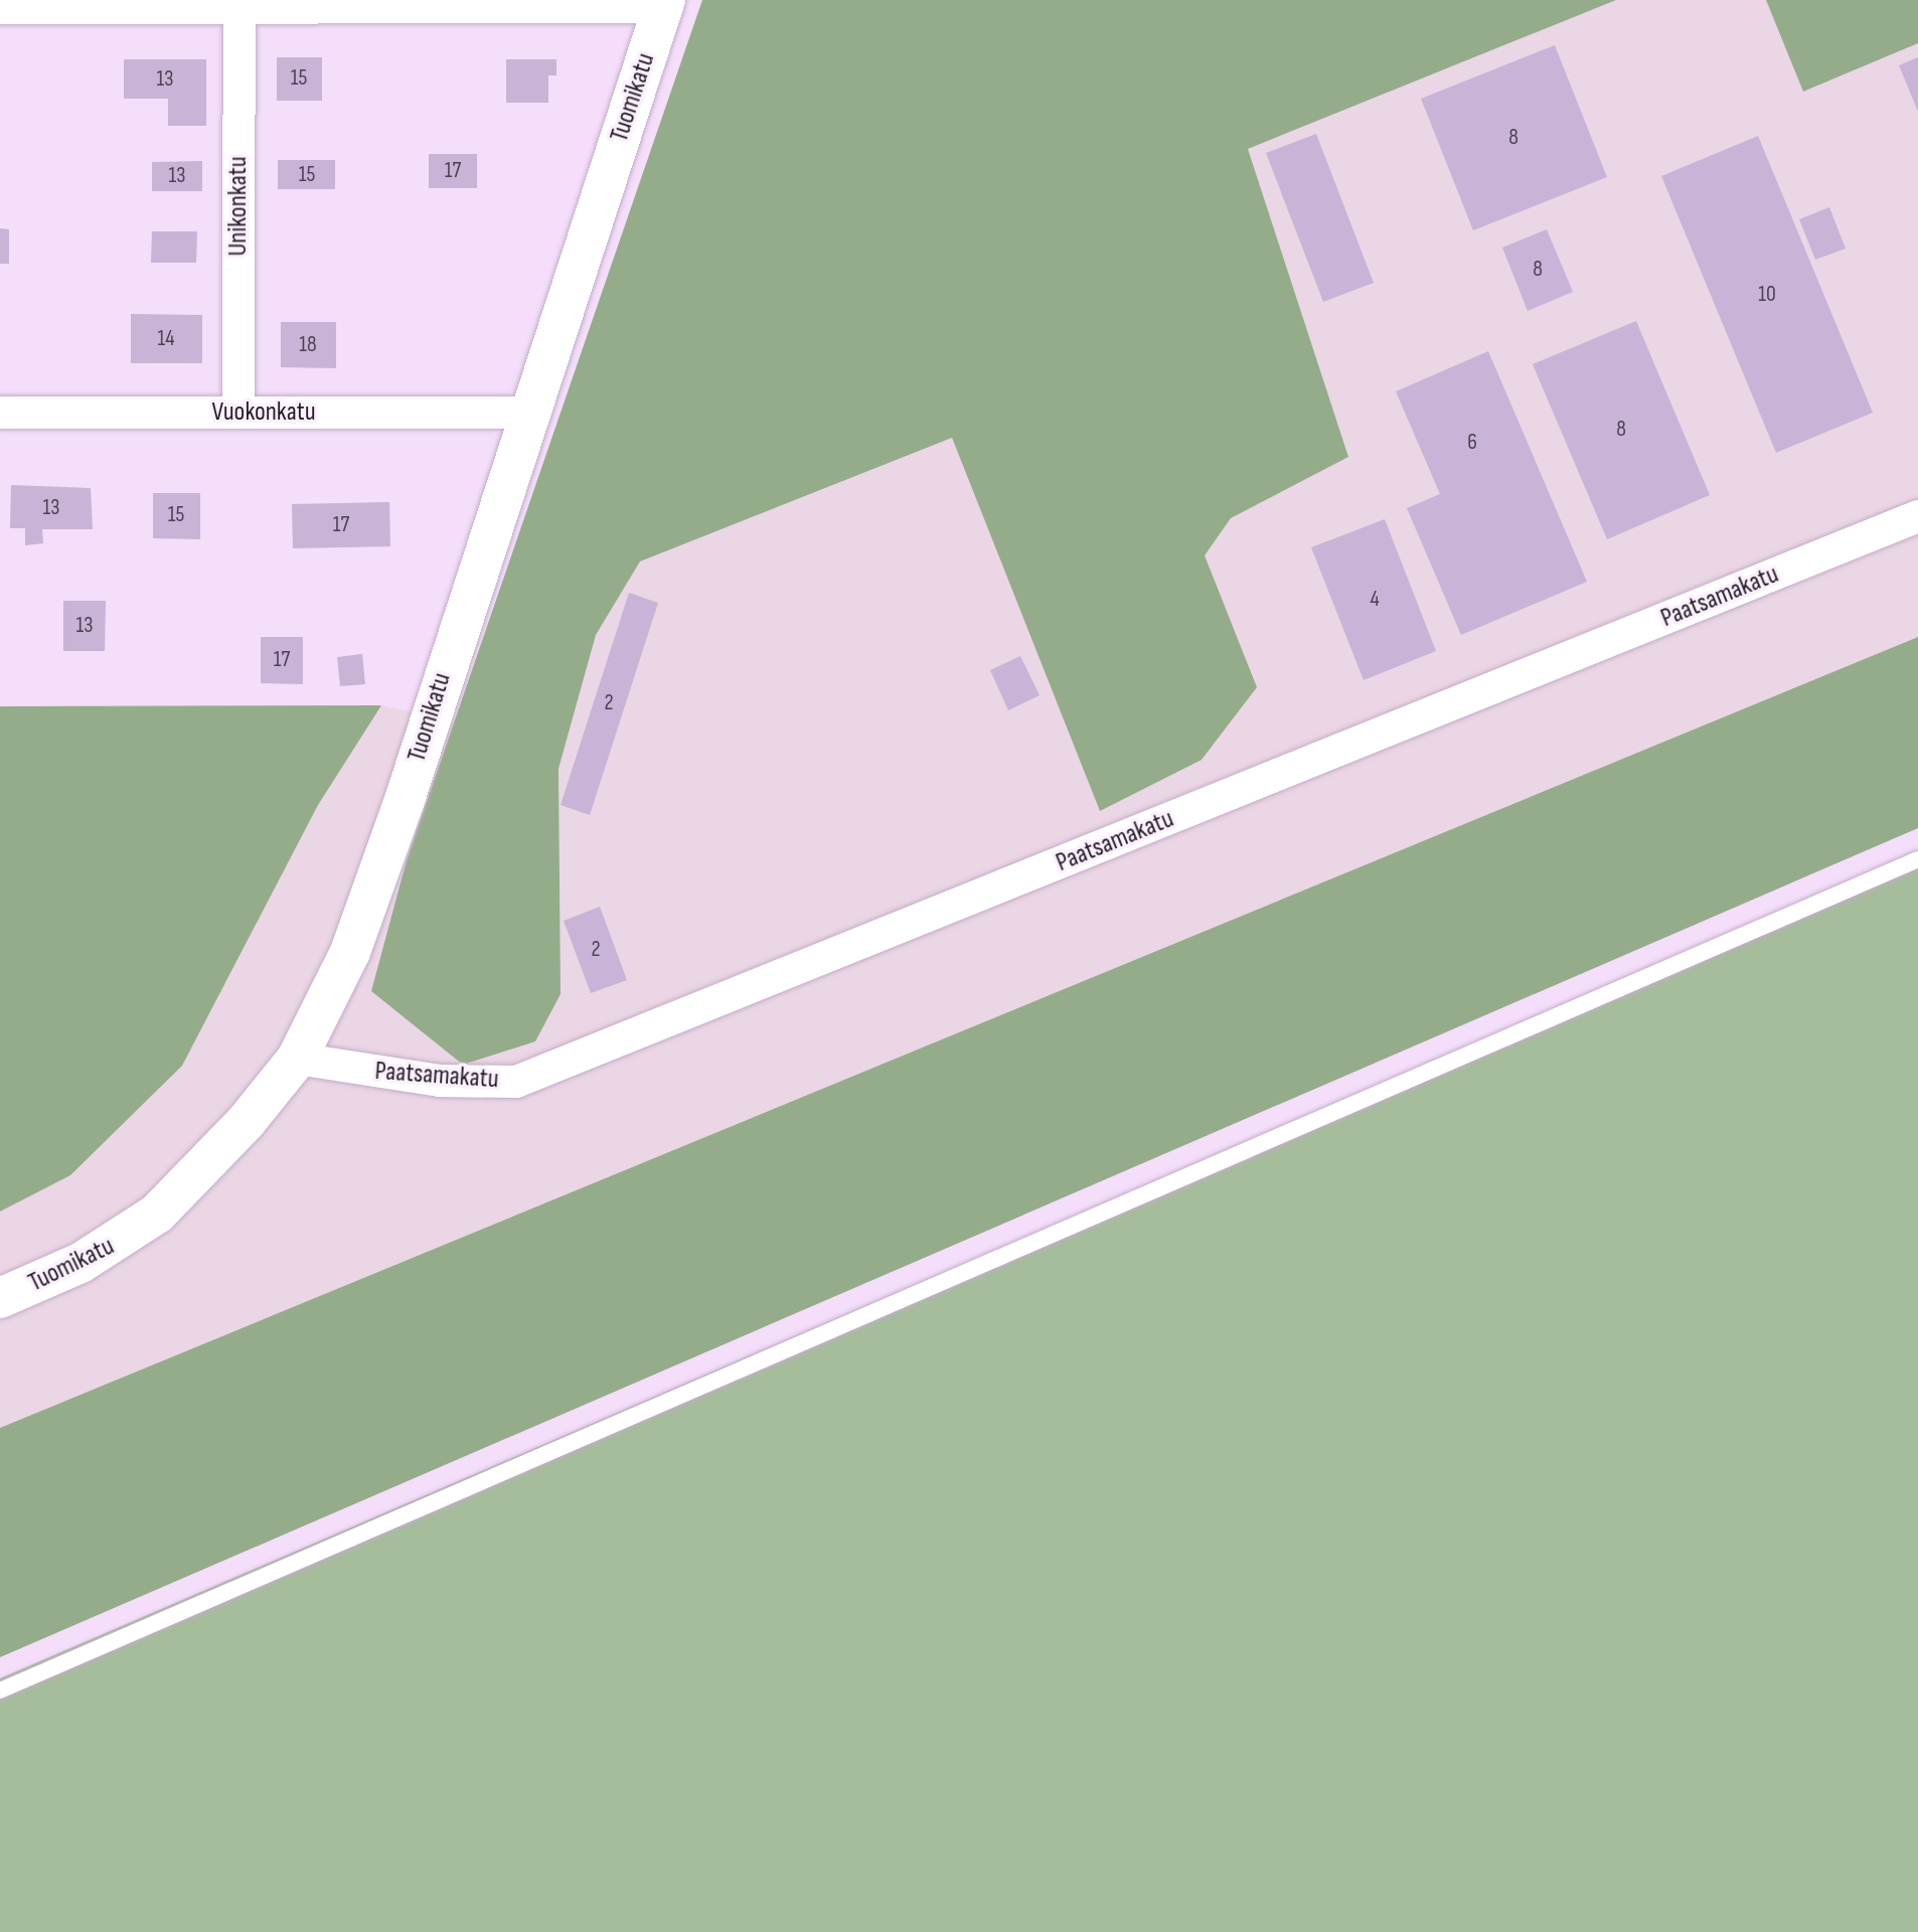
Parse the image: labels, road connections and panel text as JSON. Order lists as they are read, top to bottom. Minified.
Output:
{"streets":{"street":["Tuomikatu","Unikonkatu","Vuokonkatu","Paatsamakatu"]},"crossings":[["Tuomikatu","Vuokonkatu"],["Tuomikatu","Paatsamakatu"],["Unikonkatu","Vuokonkatu"]],"house_numbers":["15","13","8","17","15","13","8","10","14","18","8","6","13","15","17","4","13","17","2","2"]}
